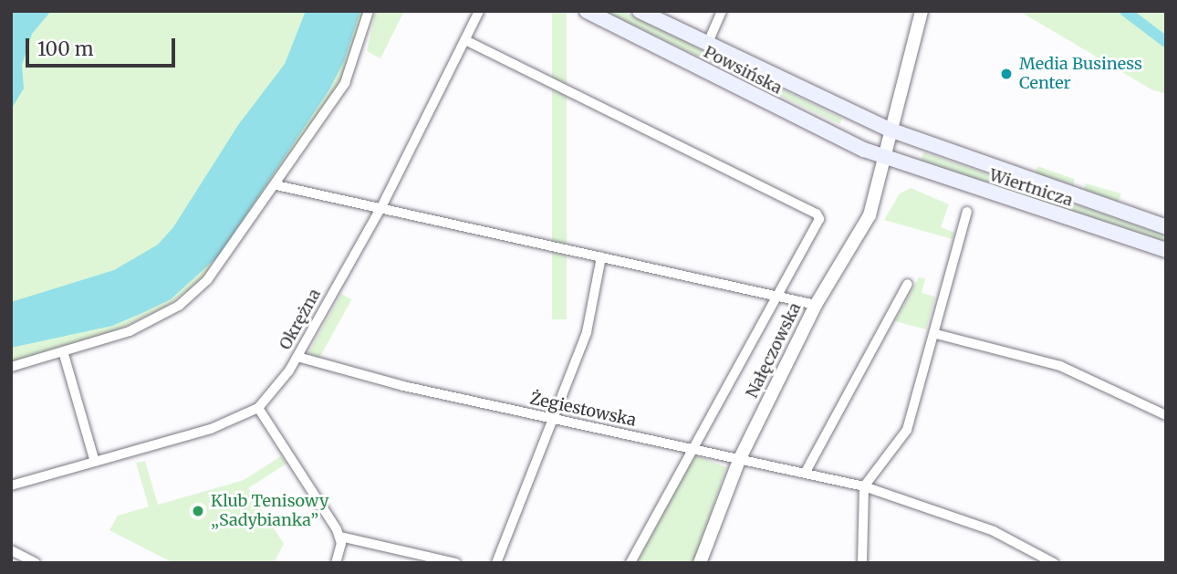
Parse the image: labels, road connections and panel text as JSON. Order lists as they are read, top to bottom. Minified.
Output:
{"streets":{"main road":["Powsińska","Wiertnicza"],"street":["Okrężna","Nałęczowska","Żegiestowska"]},"crossings":[["Powsińska","Wiertnicza"],["Powsińska","Nałęczowska"],["Wiertnicza","Nałęczowska"],["Okrężna","Nałęczowska"],["Okrężna","Żegiestowska"],["Nałęczowska","Żegiestowska"]],"places":["Media Business Center","Klub Tenisowy „Sadybianka”"],"scale_bar":"100 m"}
